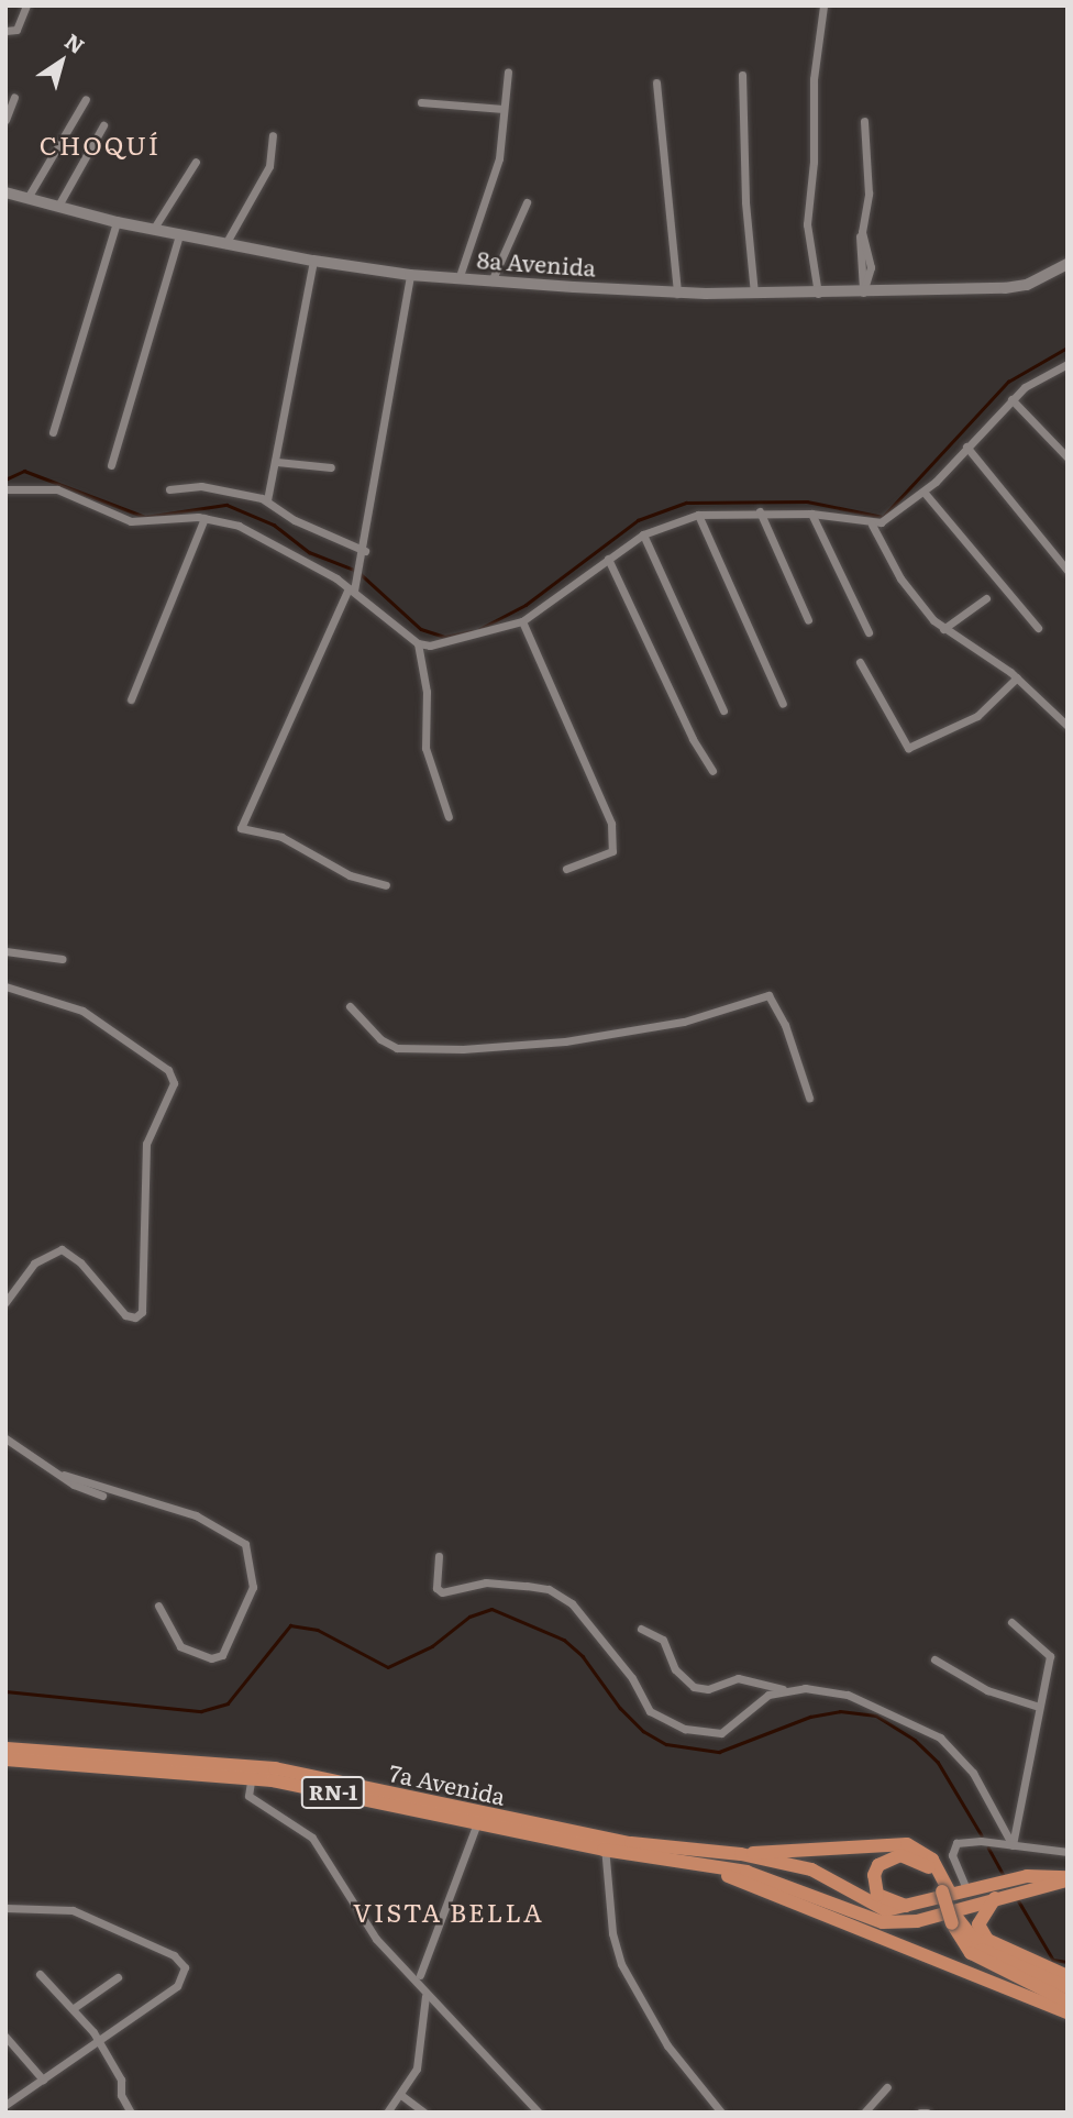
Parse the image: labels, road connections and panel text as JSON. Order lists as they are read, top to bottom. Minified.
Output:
{"streets":{"main road":["7a Avenida","RN-1"],"street":["8a Avenida"]},"crossings":[["7a Avenida","RN-1"]],"districts":["CHOQUÍ","VISTA BELLA"],"north":"top right"}
